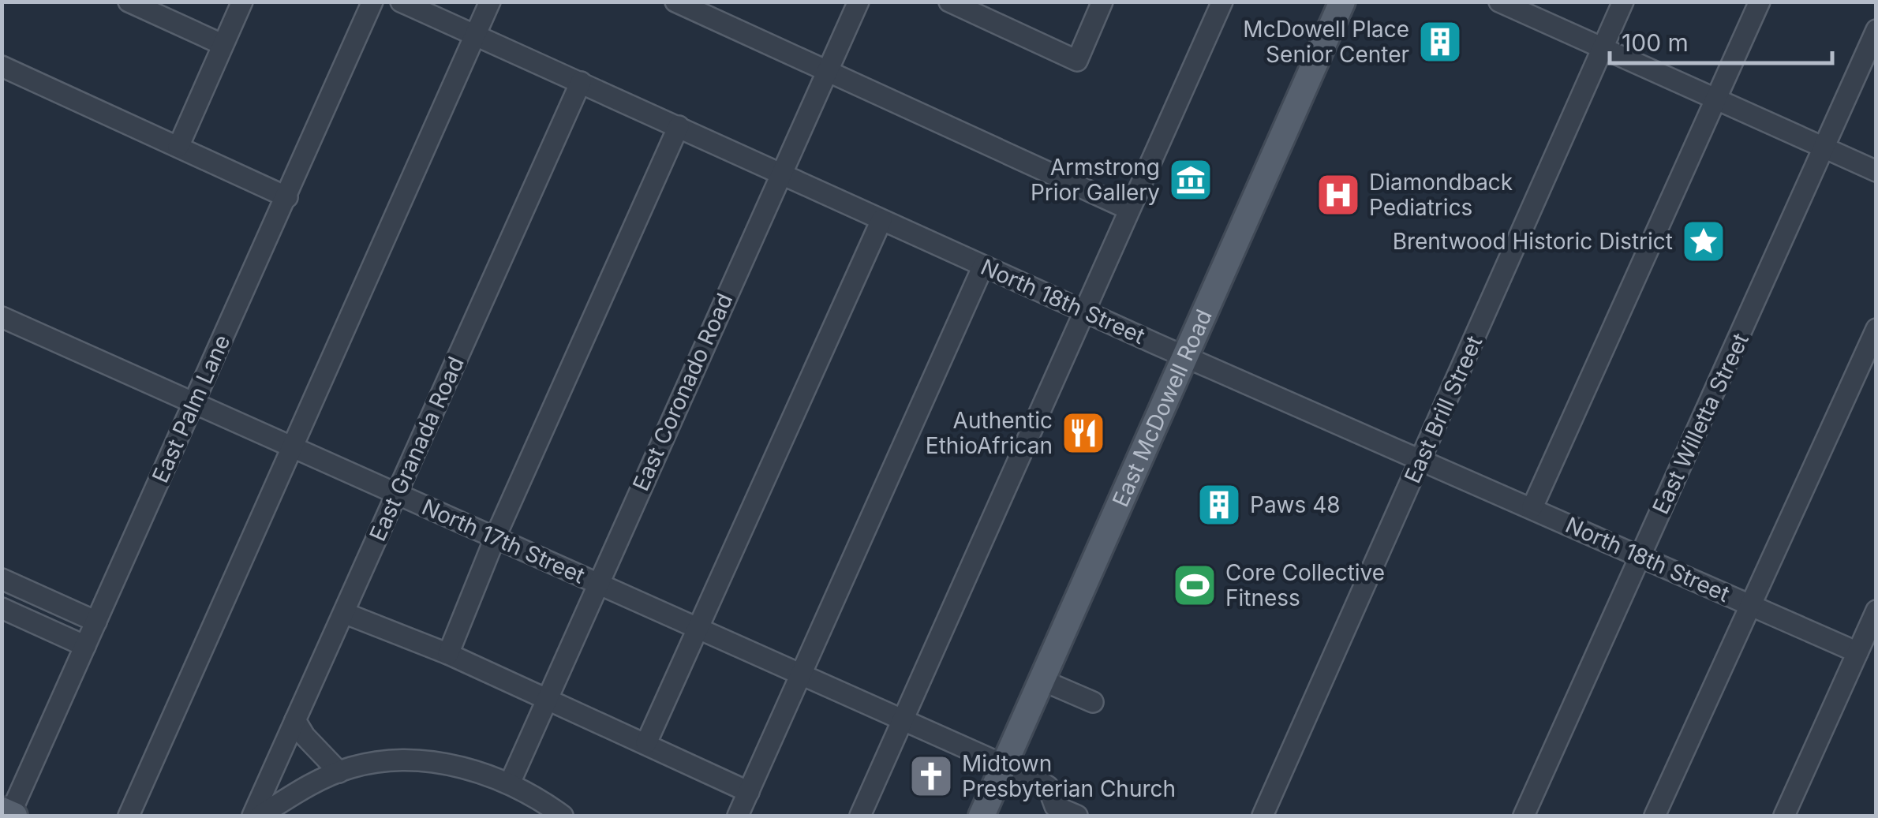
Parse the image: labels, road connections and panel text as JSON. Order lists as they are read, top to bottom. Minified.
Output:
{"streets":{"main road":["East McDowell Road"],"street":["North 18th Street","East Coronado Road","East Palm Lane","East Brill Street","East Willetta Street","East Granada Road","North 17th Street"]},"crossings":[["North 18th Street","East Coronado Road"],["North 18th Street","East McDowell Road"],["North 18th Street","East Brill Street"],["North 18th Street","East Willetta Street"],["North 18th Street","East Granada Road"],["East Coronado Road","North 17th Street"],["East Palm Lane","North 17th Street"],["East McDowell Road","North 17th Street"],["East Granada Road","North 17th Street"]],"places":{"building":["McDowell Place Senior Center","Paws 48"],"museum":["Armstrong Prior Gallery"],"hospital":["Diamondback Pediatrics"],"place":["Brentwood Historic District"],"restaurant":["Authentic EthioAfrican"],"sports":["Core Collective Fitness"],"church":["Midtown Presbyterian Church"]},"scale_bar":"100 m"}
